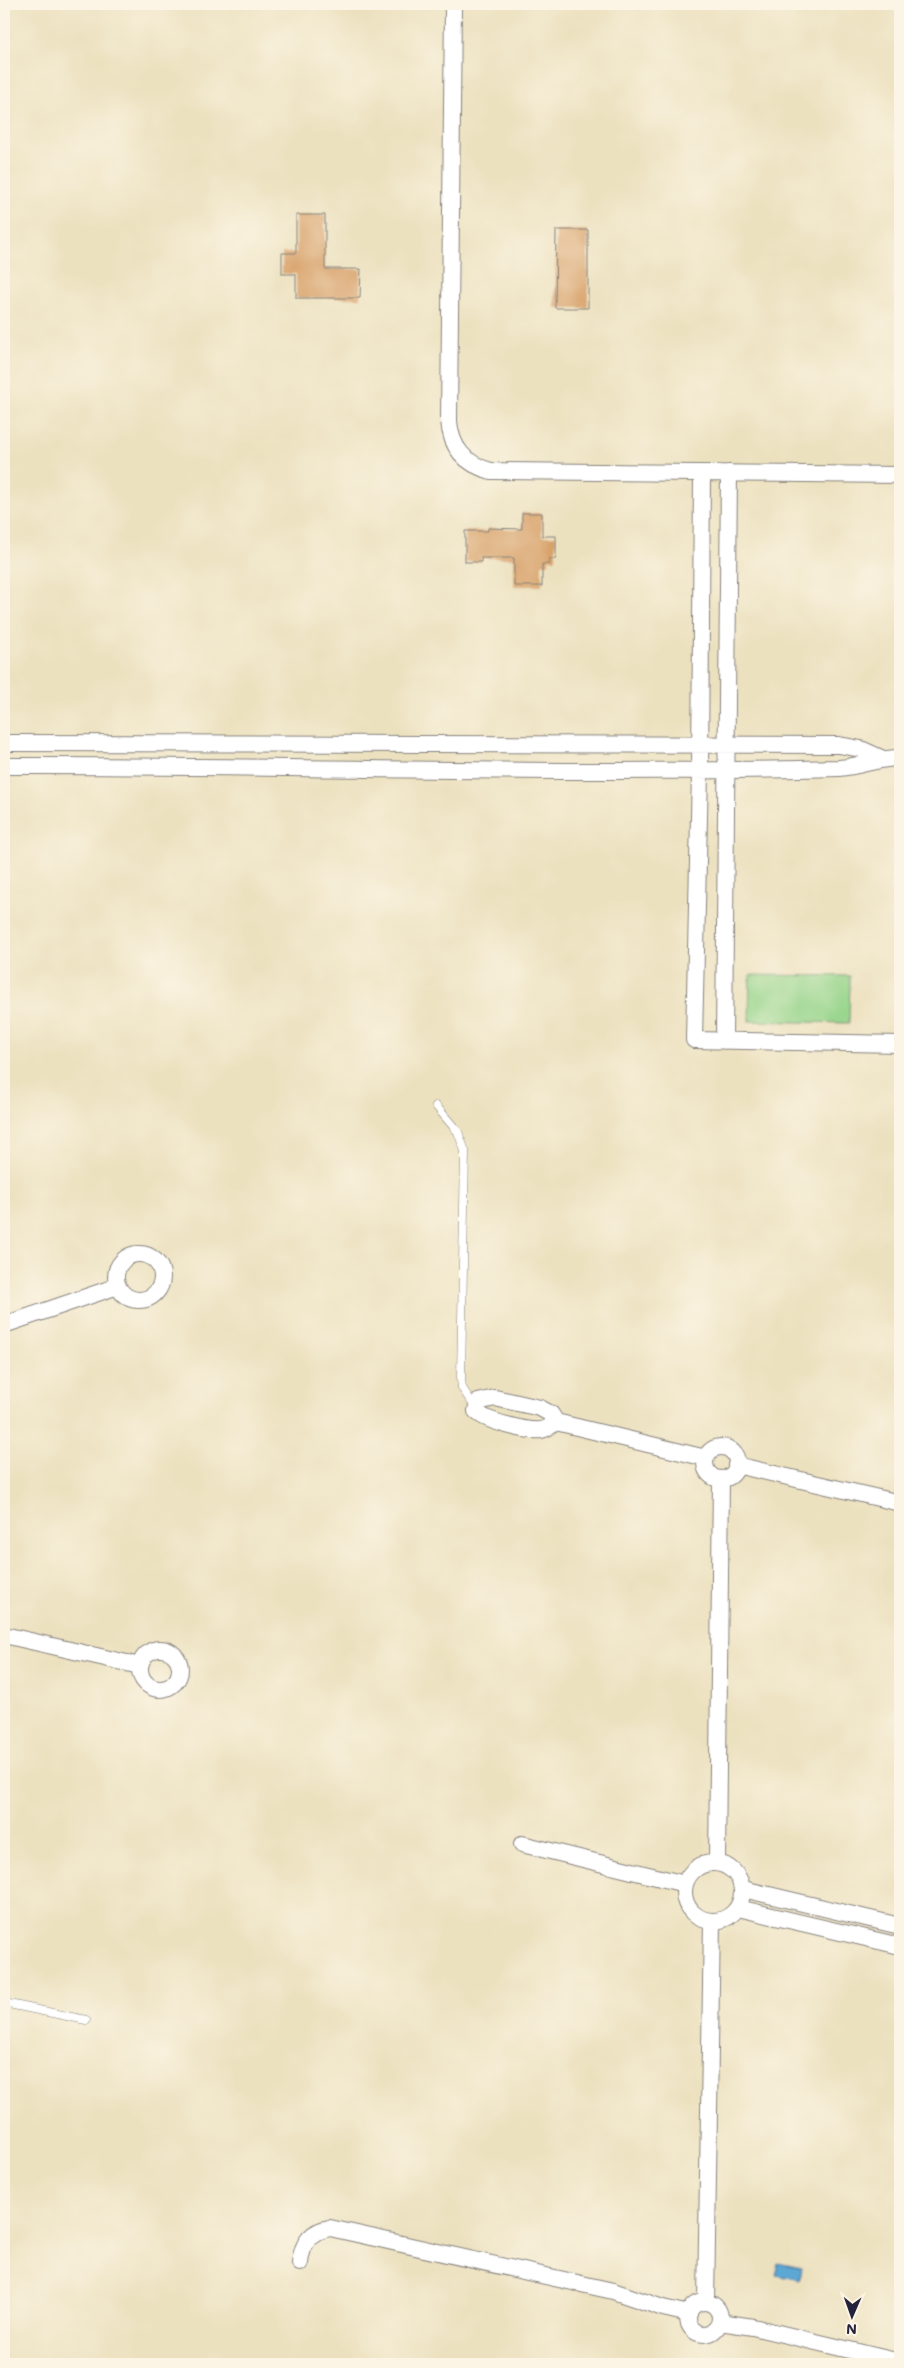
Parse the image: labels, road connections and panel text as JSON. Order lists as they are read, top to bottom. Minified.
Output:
{"north":"bottom"}
